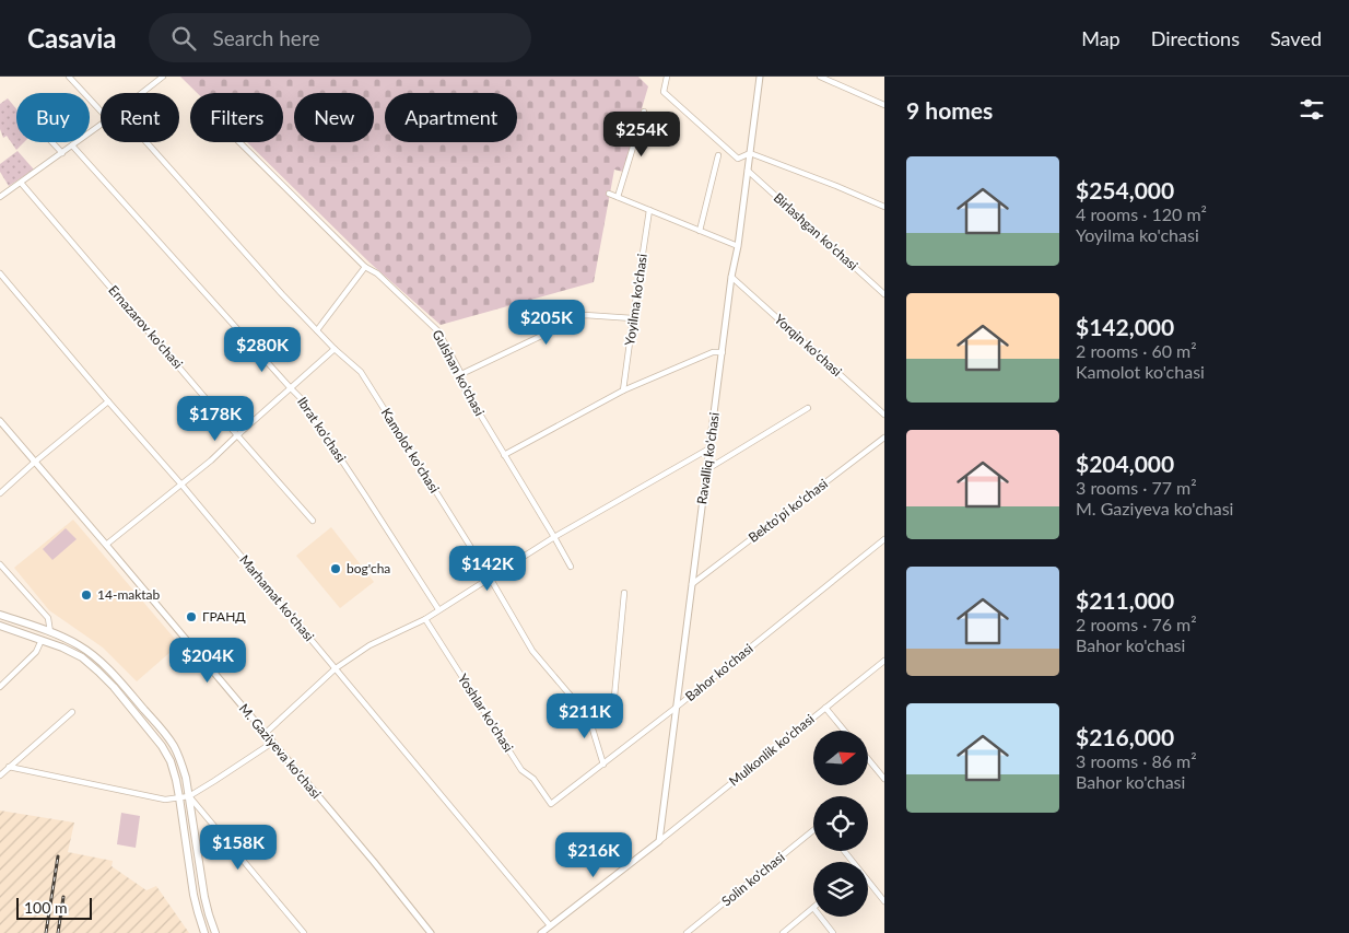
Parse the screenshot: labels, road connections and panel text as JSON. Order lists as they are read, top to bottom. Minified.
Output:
{"streets":{"street":["Birlashgan ko'chasi","Yoyilma ko'chasi","Ernazarov ko'chasi","Yorqin ko'chasi","Gulshan ko'chasi","Ibrat ko'chasi","Kamolot ko'chasi","Ravalliq ko'chasi","Bekto'pi ko'chasi","Marhamat ko'chasi","Bahor ko'chasi","Yoshlar ko'chasi","Mulkonlik ko'chasi","M. Gaziyeva ko'chasi","Solin ko'chasi"]},"crossings":[["Birlashgan ko'chasi","Ravalliq ko'chasi"],["Yorqin ko'chasi","Ravalliq ko'chasi"],["Ravalliq ko'chasi","Bekto'pi ko'chasi"],["Ravalliq ko'chasi","Bahor ko'chasi"],["Ravalliq ko'chasi","Mulkonlik ko'chasi"],["Bahor ko'chasi","Yoshlar ko'chasi"]],"places":["bog'cha","14-maktab","ГРАНД"],"scale_bar":"100 m","north":"right","page":{"header":"Casavia","search":"Search here","nav":["Map","Directions","Saved"],"heading":"9 homes","chip":["Buy","Rent","Filters","New","Apartment"],"price":["$254K","$205K","$280K","$178K","$142K","$204K","$211K","$158K","$216K"],"list":[{"name":"$254,000","note":"4 rooms · 120 m² · Yoyilma ko'chasi"},{"name":"$142,000","note":"2 rooms · 60 m² · Kamolot ko'chasi"},{"name":"$204,000","note":"3 rooms · 77 m² · M. Gaziyeva ko'chasi"},{"name":"$211,000","note":"2 rooms · 76 m² · Bahor ko'chasi"},{"name":"$216,000","note":"3 rooms · 86 m² · Bahor ko'chasi"}],"scale":"100 m"}}
